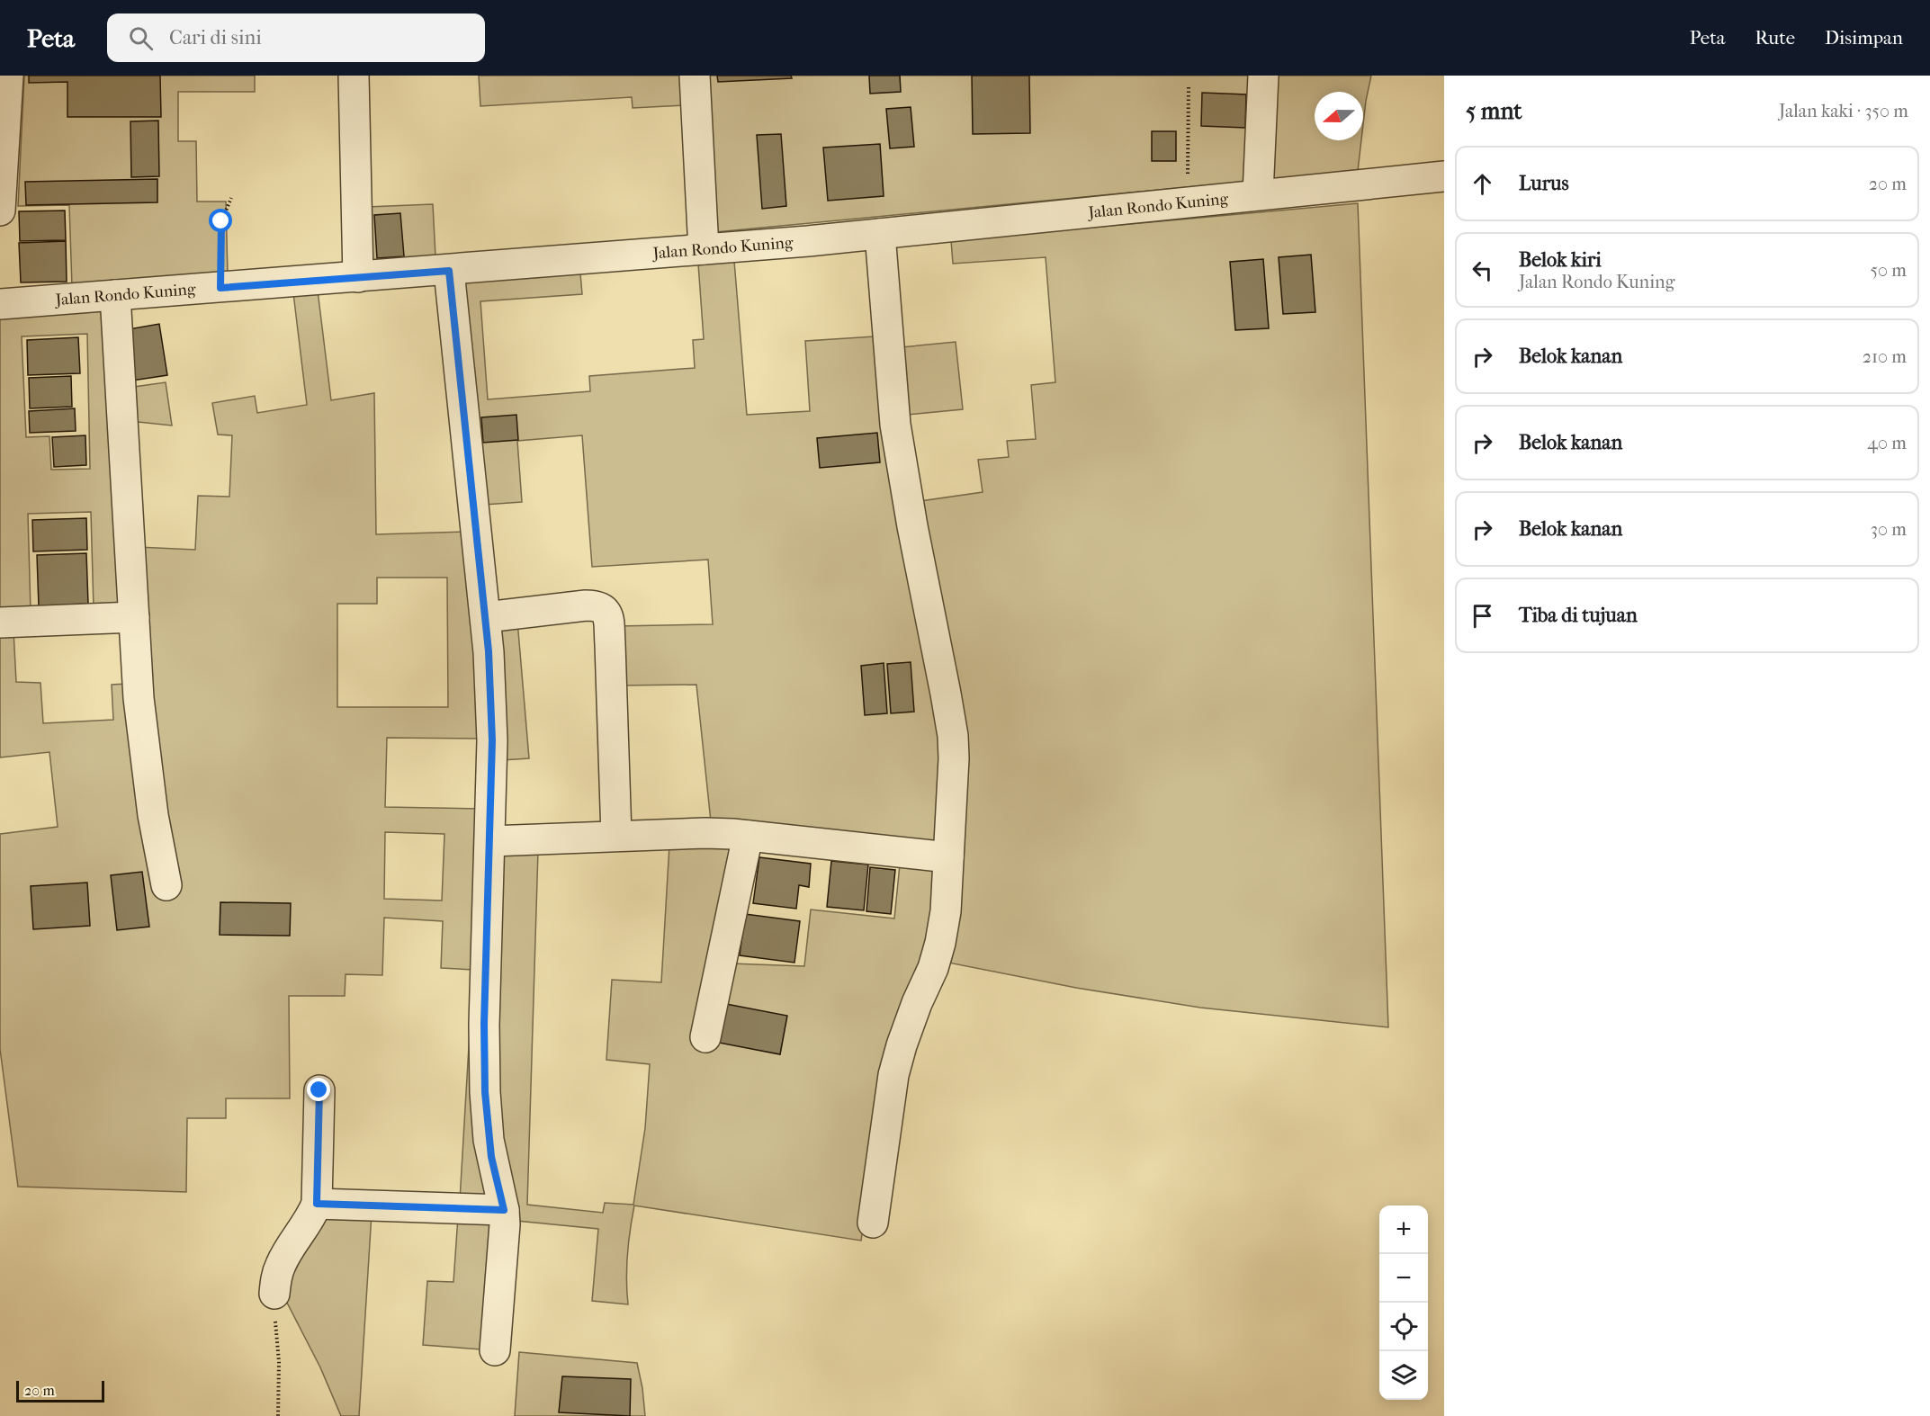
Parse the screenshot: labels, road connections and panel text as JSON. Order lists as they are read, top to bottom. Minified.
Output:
{"streets":{"street":["Jalan Rondo Kuning"]},"scale_bar":"20 m","north":"left","page":{"header":"Peta","search":"Cari di sini","nav":["Peta","Rute","Disimpan"],"heading":["5 mnt","Jalan kaki · 350 m"],"list":[["Lurus","20 m"],["Belok kiri","Jalan Rondo Kuning","50 m"],["Belok kanan","210 m"],["Belok kanan","40 m"],["Belok kanan","30 m"],"Tiba di tujuan"],"map_buttons":["+","−"],"scale":"20 m"}}
